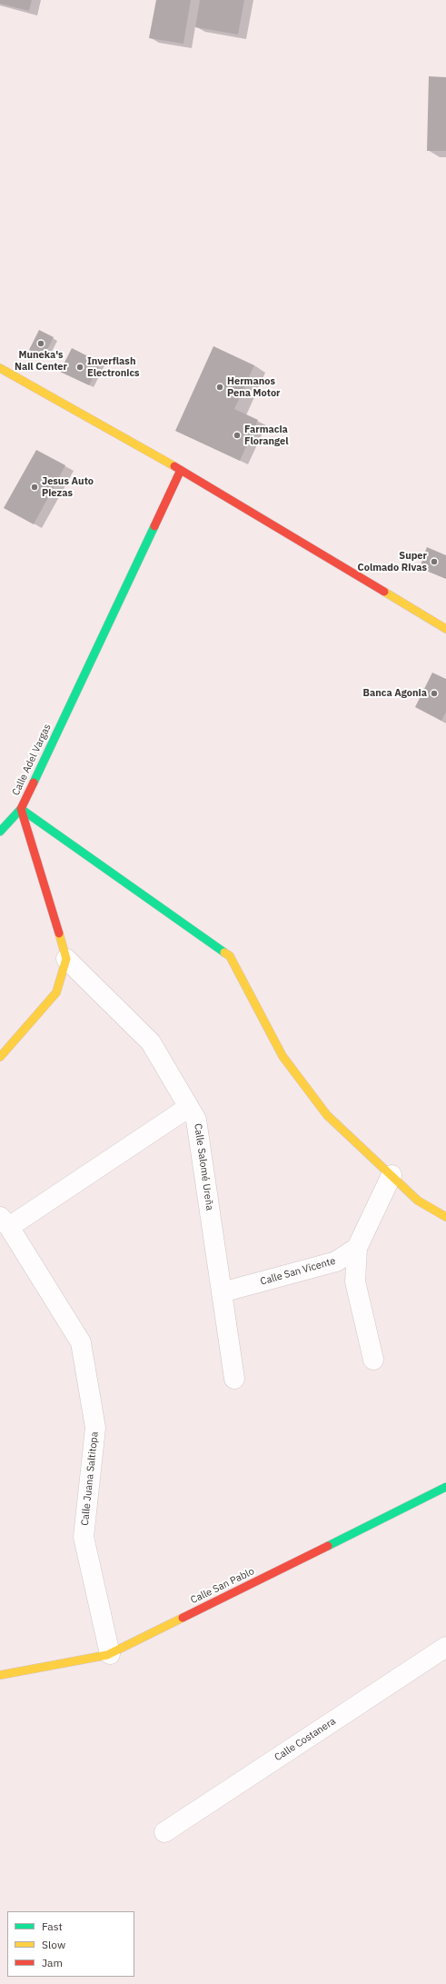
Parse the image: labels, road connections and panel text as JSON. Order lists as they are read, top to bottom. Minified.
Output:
{"streets":{"street":["Calle Adel Vargas","Calle Salomé Ureña","Calle San Vicente","Calle Juana Saltitopa","Calle San Pablo","Calle Costanera"]},"crossings":[["Calle Adel Vargas","Calle Salomé Ureña"],["Calle Salomé Ureña","Calle San Vicente"],["Calle Juana Saltitopa","Calle San Pablo"]],"places":["Muneka's Nail Center","Inverflash Electronics","Hermanos Pena Motor","Farmacia Florangel","Jesus Auto Piezas","Super Colmado Rivas","Banca Agonia"],"legend":["Fast","Slow","Jam"]}
